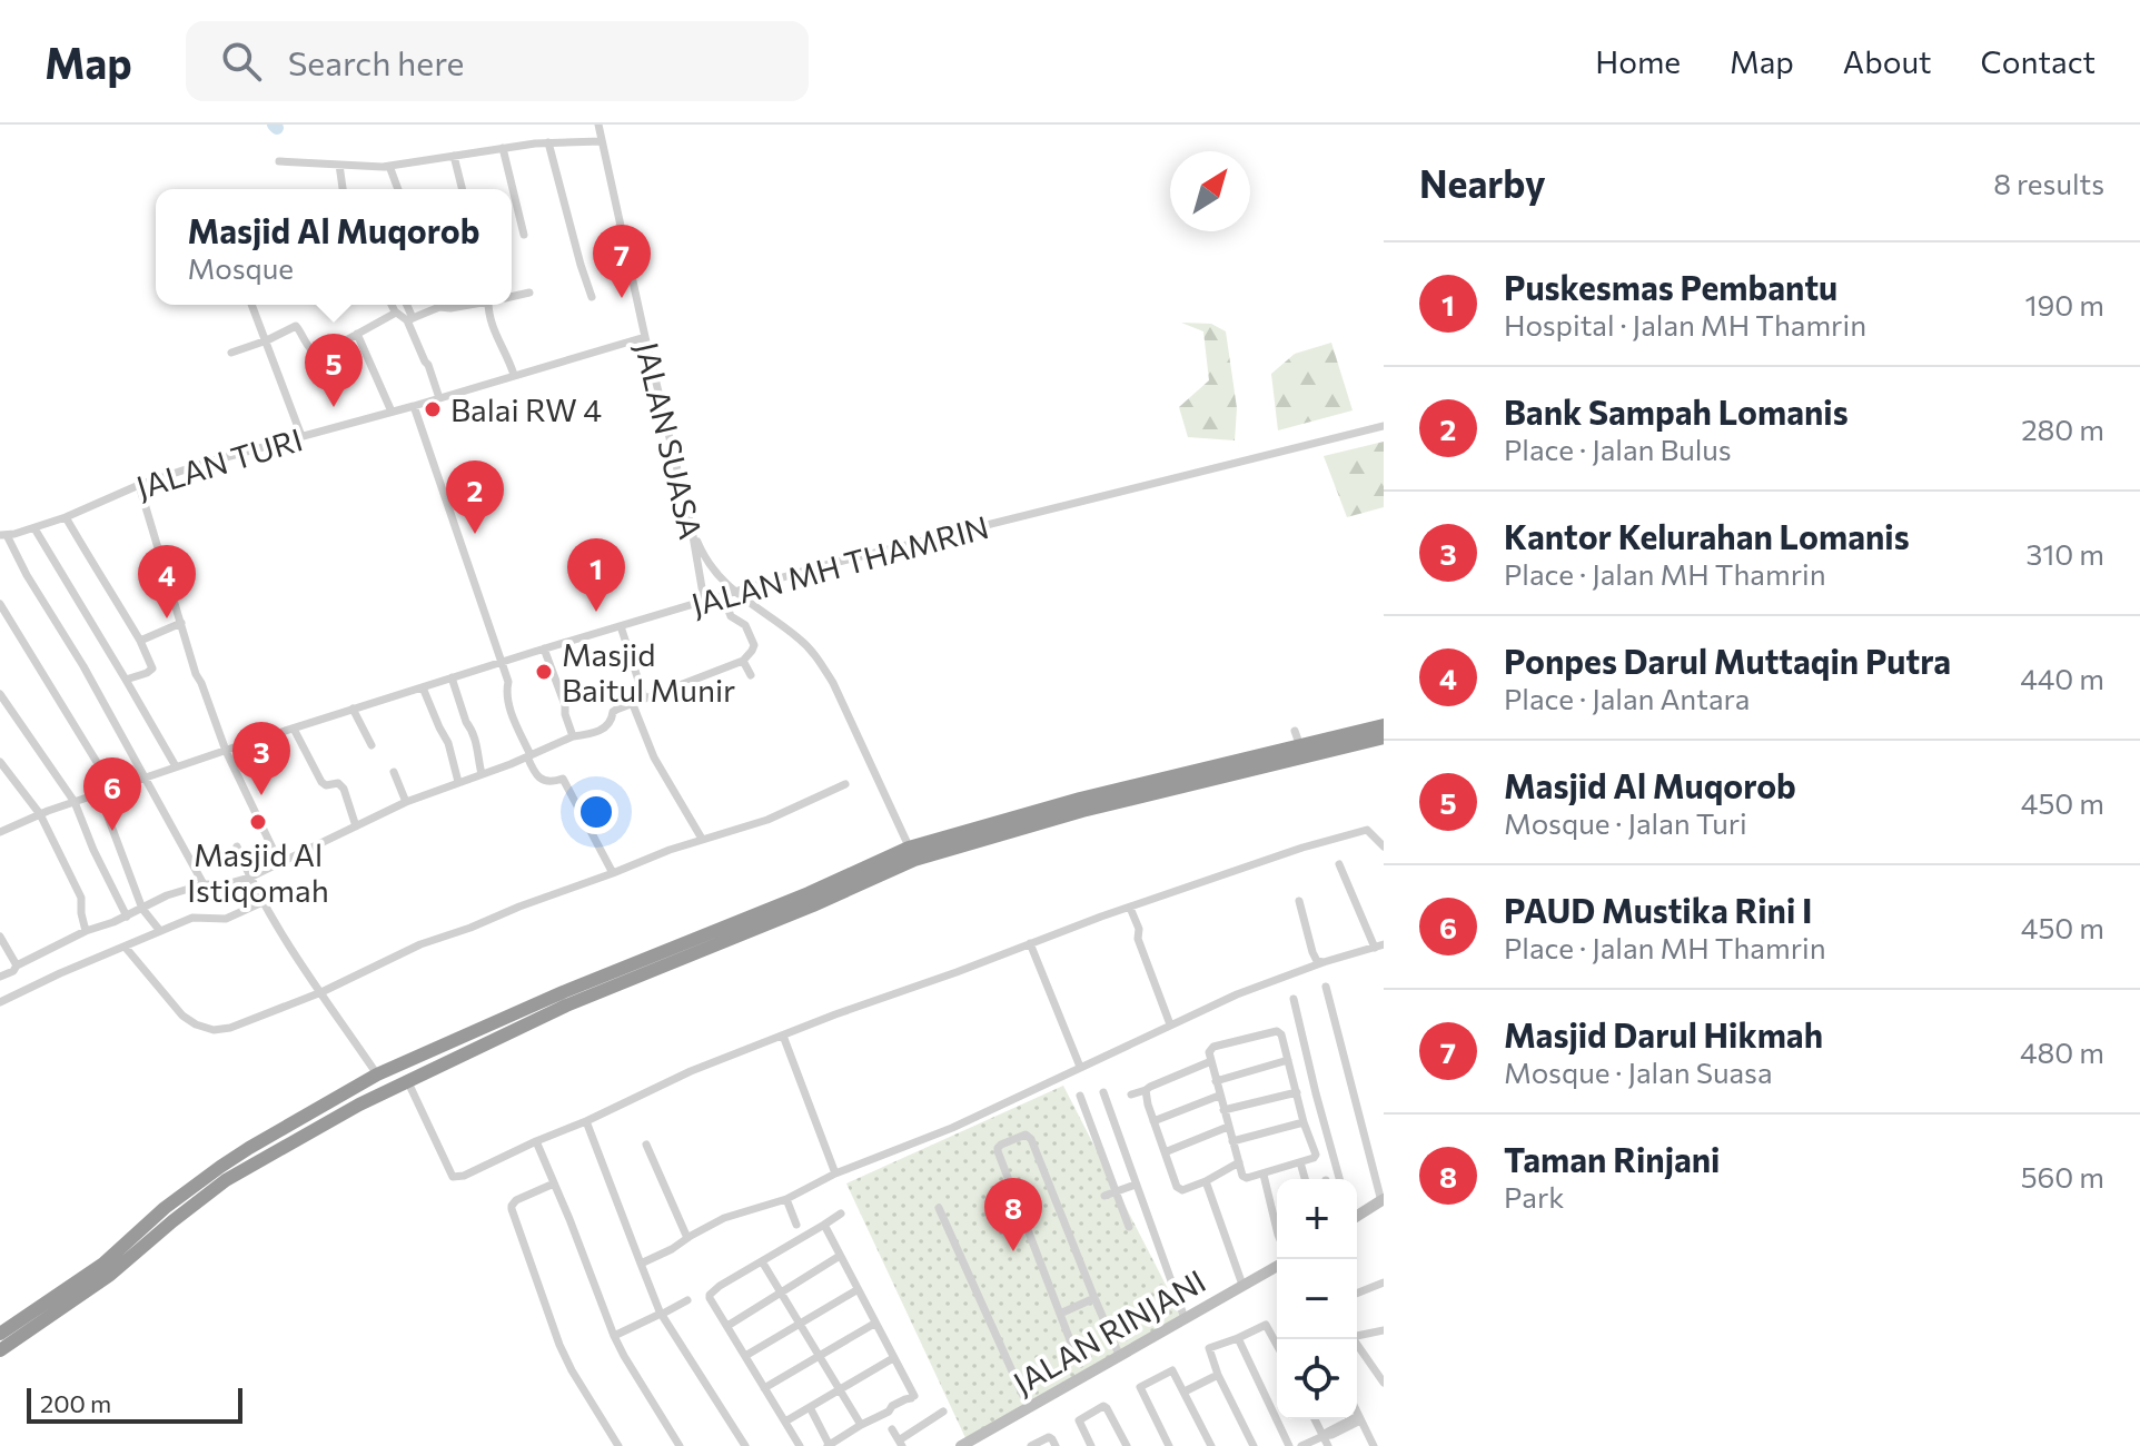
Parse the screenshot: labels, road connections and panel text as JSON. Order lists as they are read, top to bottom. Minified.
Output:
{"streets":{"street":["JALAN SUASA","JALAN TURI","JALAN MH THAMRIN","JALAN RINJANI"]},"crossings":[["JALAN SUASA","JALAN TURI"],["JALAN SUASA","JALAN MH THAMRIN"]],"places":["Balai RW 4","Masjid Baitul Munir","Masjid Al Istiqomah"],"scale_bar":"200 m","north":"top right","page":{"header":"Map","search":"Search here","nav":["Home","Map","About","Contact"],"heading":["Nearby","8 results"],"popup":["Masjid Al Muqorob","Mosque"],"pins":["7","5","2","1","4","3","6","8"],"list":[{"mark":"1","name":"Puskesmas Pembantu","note":"Hospital · Jalan MH Thamrin","value":"190 m"},{"mark":"2","name":"Bank Sampah Lomanis","note":"Place · Jalan Bulus","value":"280 m"},{"mark":"3","name":"Kantor Kelurahan Lomanis","note":"Place · Jalan MH Thamrin","value":"310 m"},{"mark":"4","name":"Ponpes Darul Muttaqin Putra","note":"Place · Jalan Antara","value":"440 m"},{"mark":"5","name":"Masjid Al Muqorob","note":"Mosque · Jalan Turi","value":"450 m"},{"mark":"6","name":"PAUD Mustika Rini I","note":"Place · Jalan MH Thamrin","value":"450 m"},{"mark":"7","name":"Masjid Darul Hikmah","note":"Mosque · Jalan Suasa","value":"480 m"},{"mark":"8","name":"Taman Rinjani","note":"Park","value":"560 m"}],"map_buttons":["+","−"],"scale":"200 m"}}
